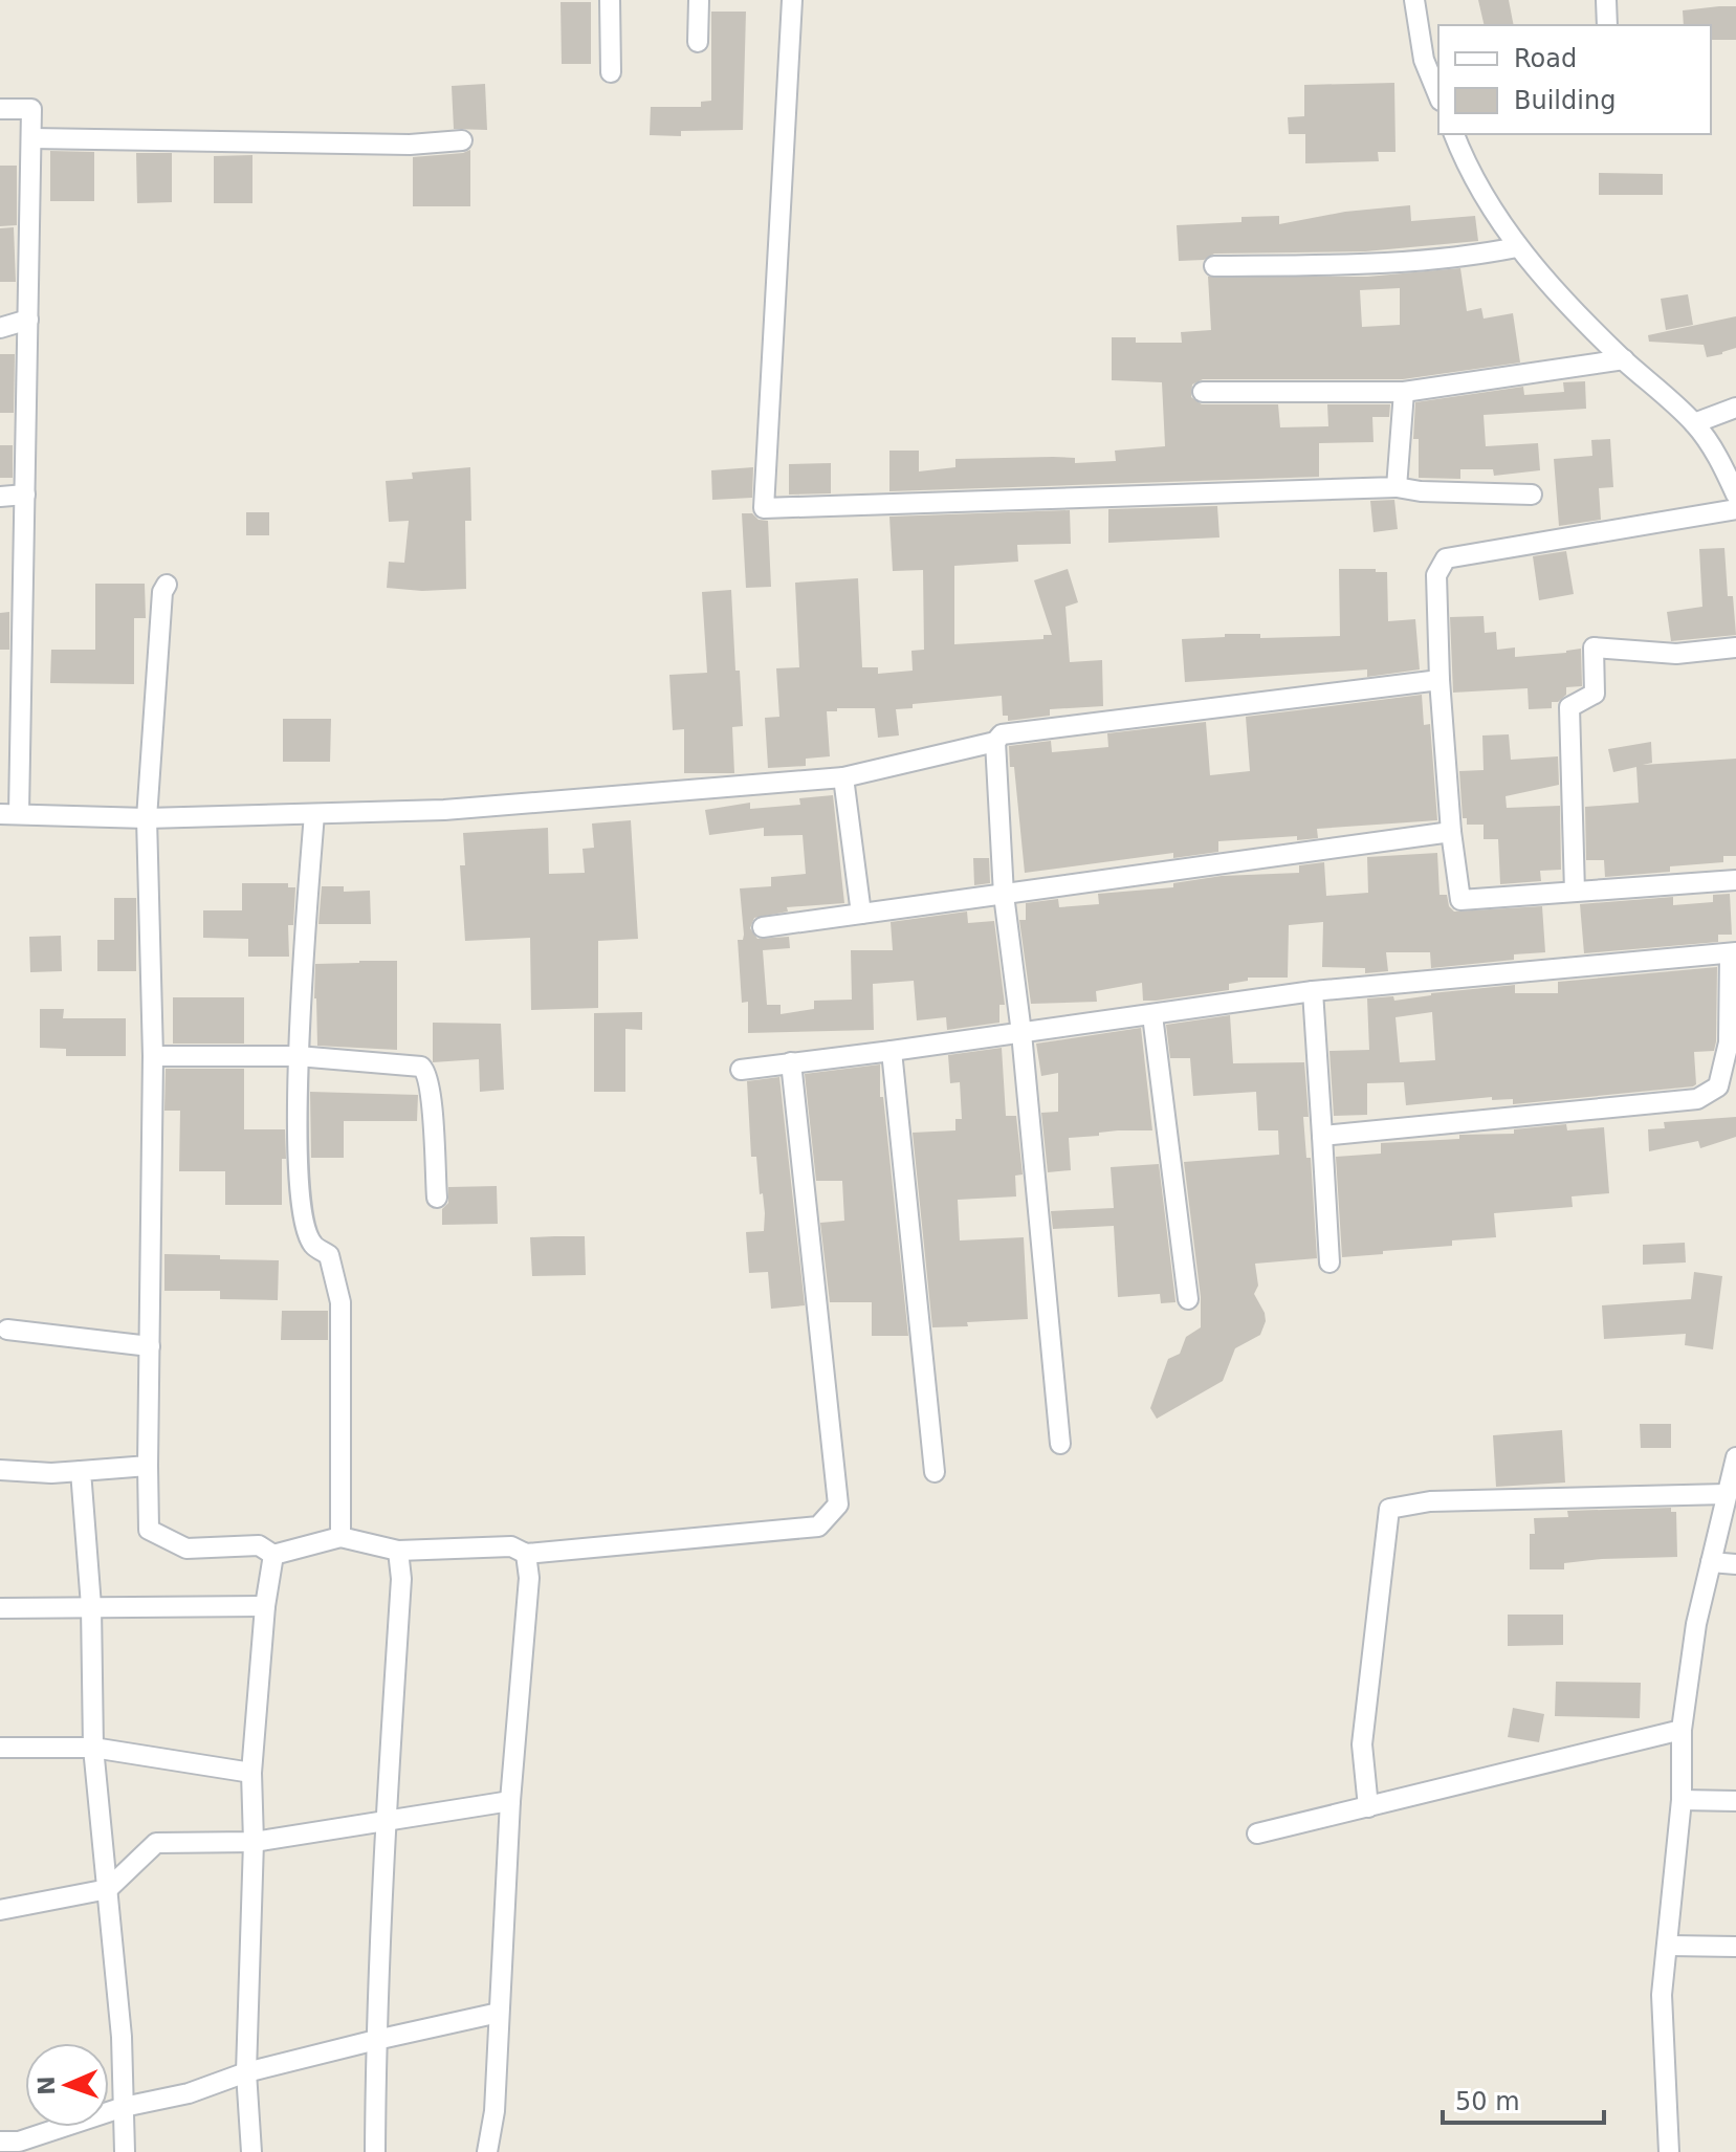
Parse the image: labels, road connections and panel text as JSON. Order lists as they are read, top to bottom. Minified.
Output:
{"legend":["Road","Building"],"scale_bar":"50 m","north":"left"}
